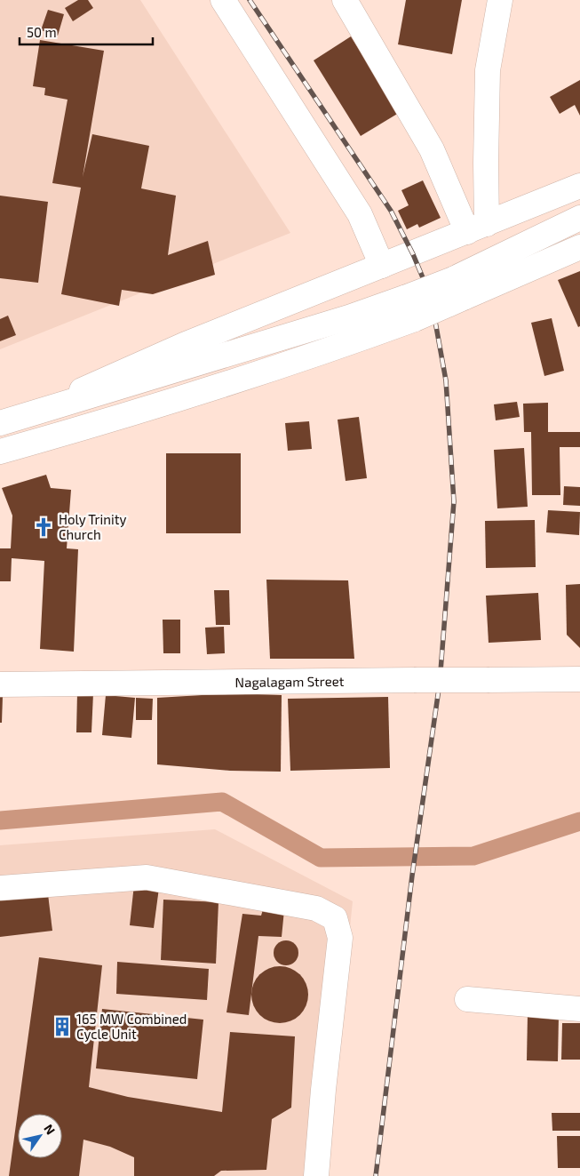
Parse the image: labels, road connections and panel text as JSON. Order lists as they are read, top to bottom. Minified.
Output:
{"streets":{"main road":["Nagalagam Street"]},"places":{"church":["Holy Trinity Church"],"building":["165 MW Combined Cycle Unit"]},"scale_bar":"50 m","north":"top right"}
